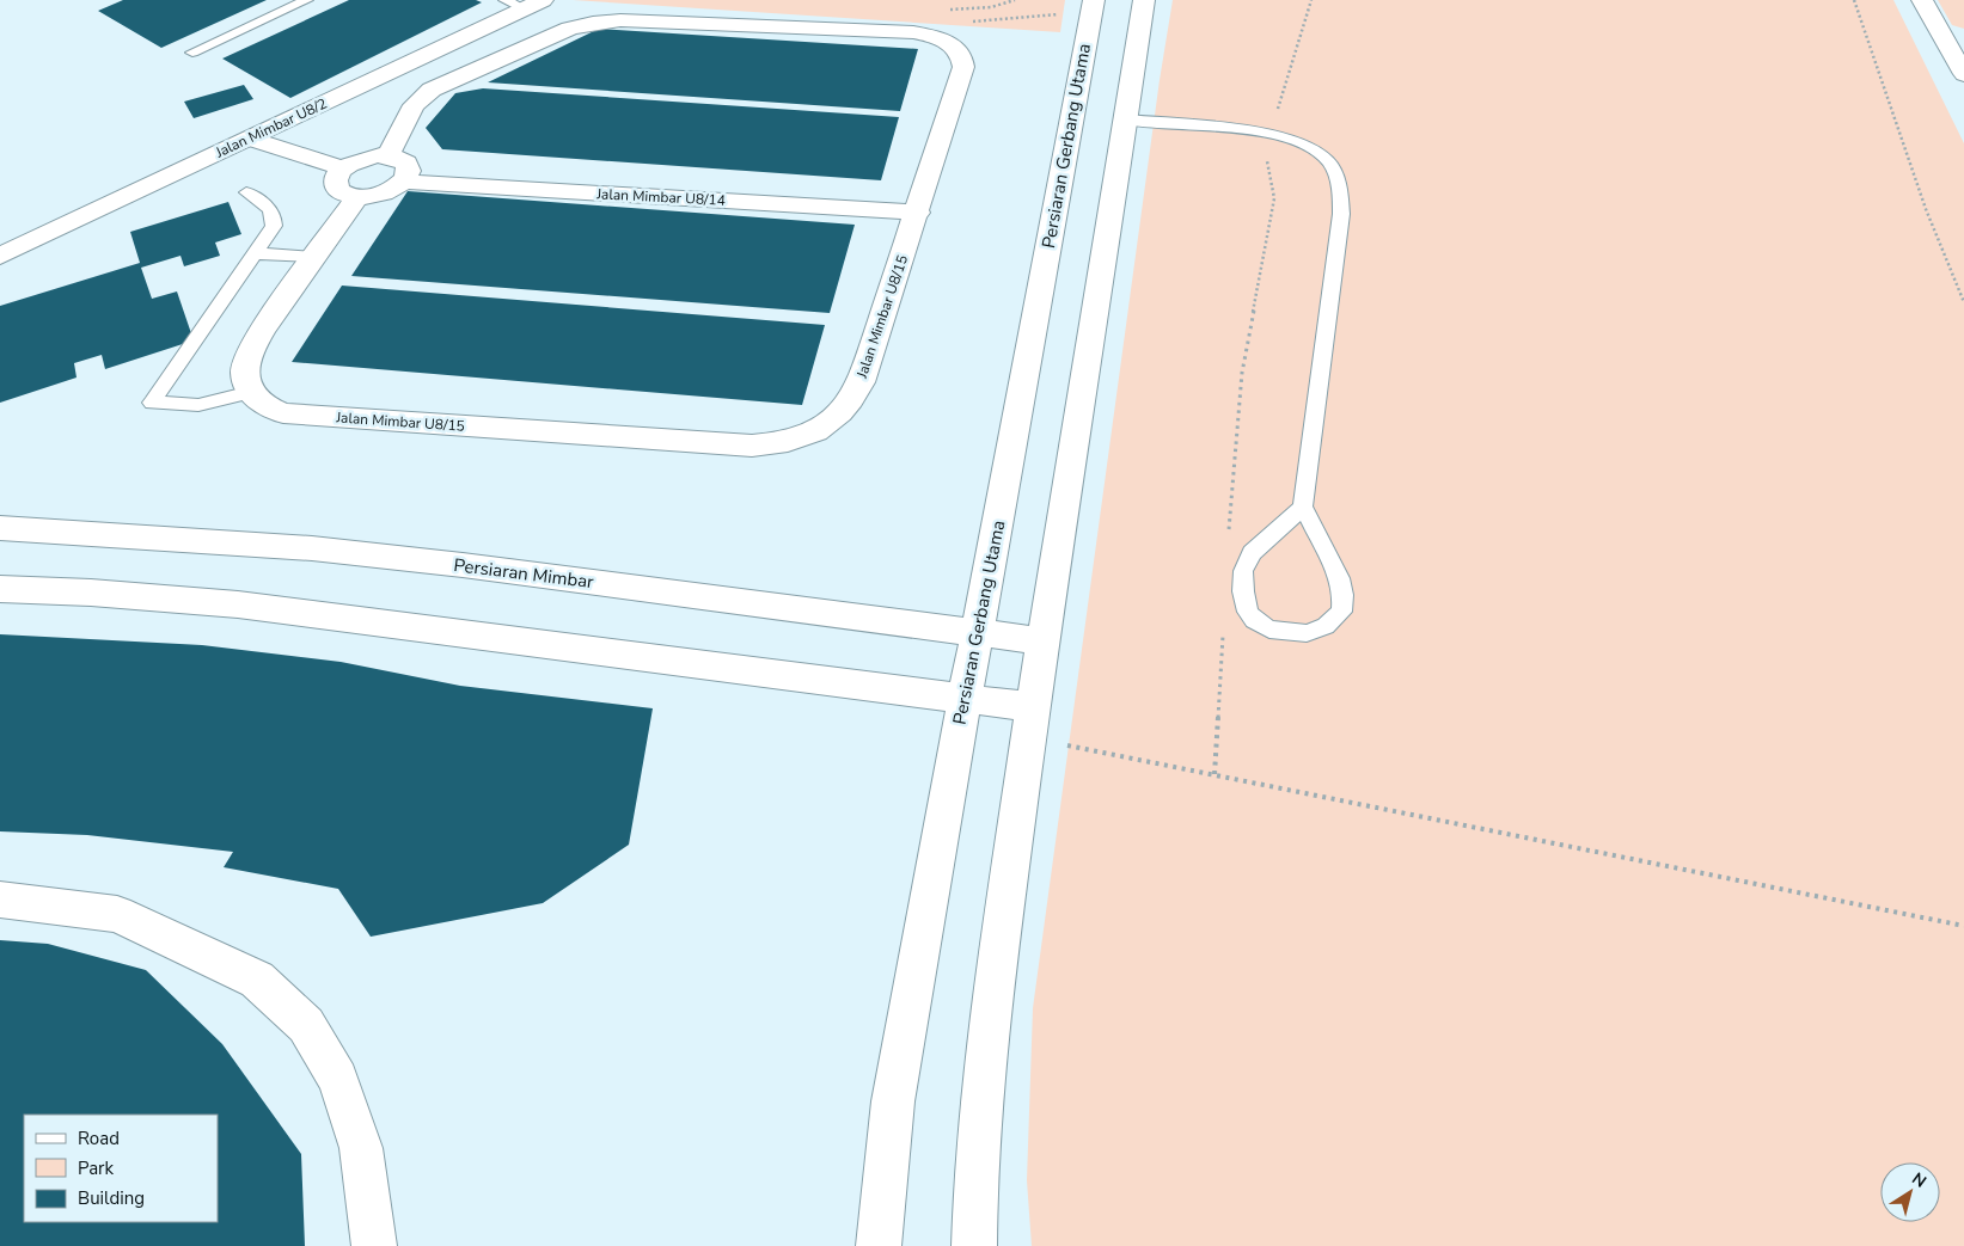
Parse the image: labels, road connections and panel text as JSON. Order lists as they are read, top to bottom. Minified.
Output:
{"streets":{"street":["Jalan Mimbar U8/2","Persiaran Gerbang Utama","Jalan Mimbar U8/14","Jalan Mimbar U8/15","Persiaran Mimbar"]},"crossings":[["Persiaran Gerbang Utama","Persiaran Mimbar"],["Jalan Mimbar U8/14","Jalan Mimbar U8/15"]],"legend":["Road","Park","Building"],"north":"top right"}
